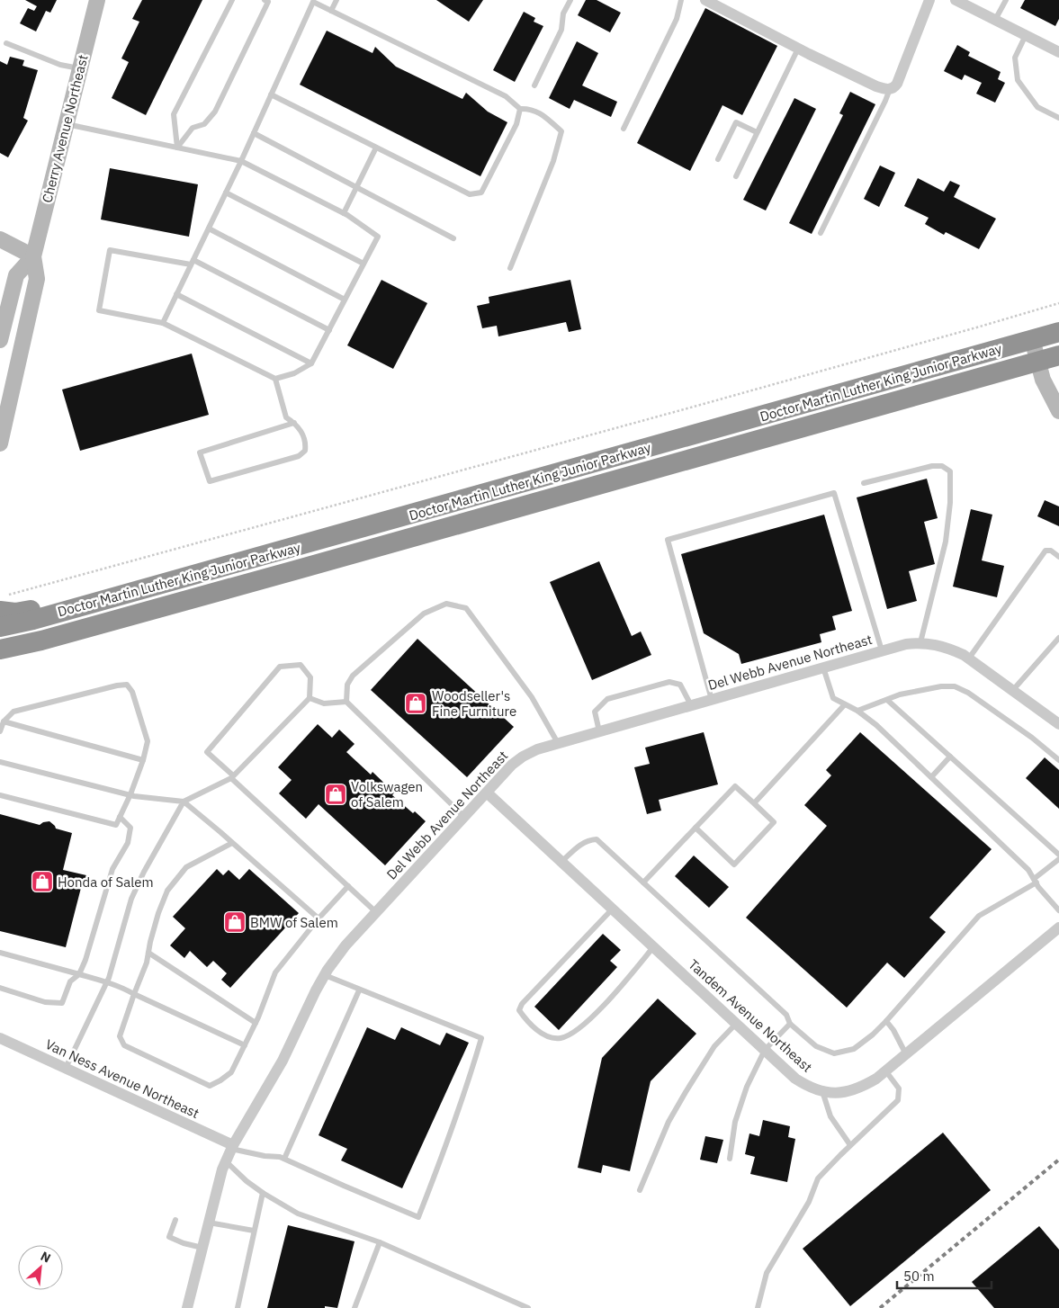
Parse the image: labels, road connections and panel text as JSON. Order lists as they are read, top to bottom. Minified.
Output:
{"streets":{"highway":["Doctor Martin Luther King Junior Parkway"],"main road":["Cherry Avenue Northeast"],"street":["Del Webb Avenue Northeast","Tandem Avenue Northeast","Van Ness Avenue Northeast"]},"crossings":[["Del Webb Avenue Northeast","Tandem Avenue Northeast"],["Del Webb Avenue Northeast","Van Ness Avenue Northeast"]],"places":{"shop":["Woodseller's Fine Furniture","Volkswagen of Salem","Honda of Salem","BMW of Salem"]},"scale_bar":"50 m","north":"top right"}
